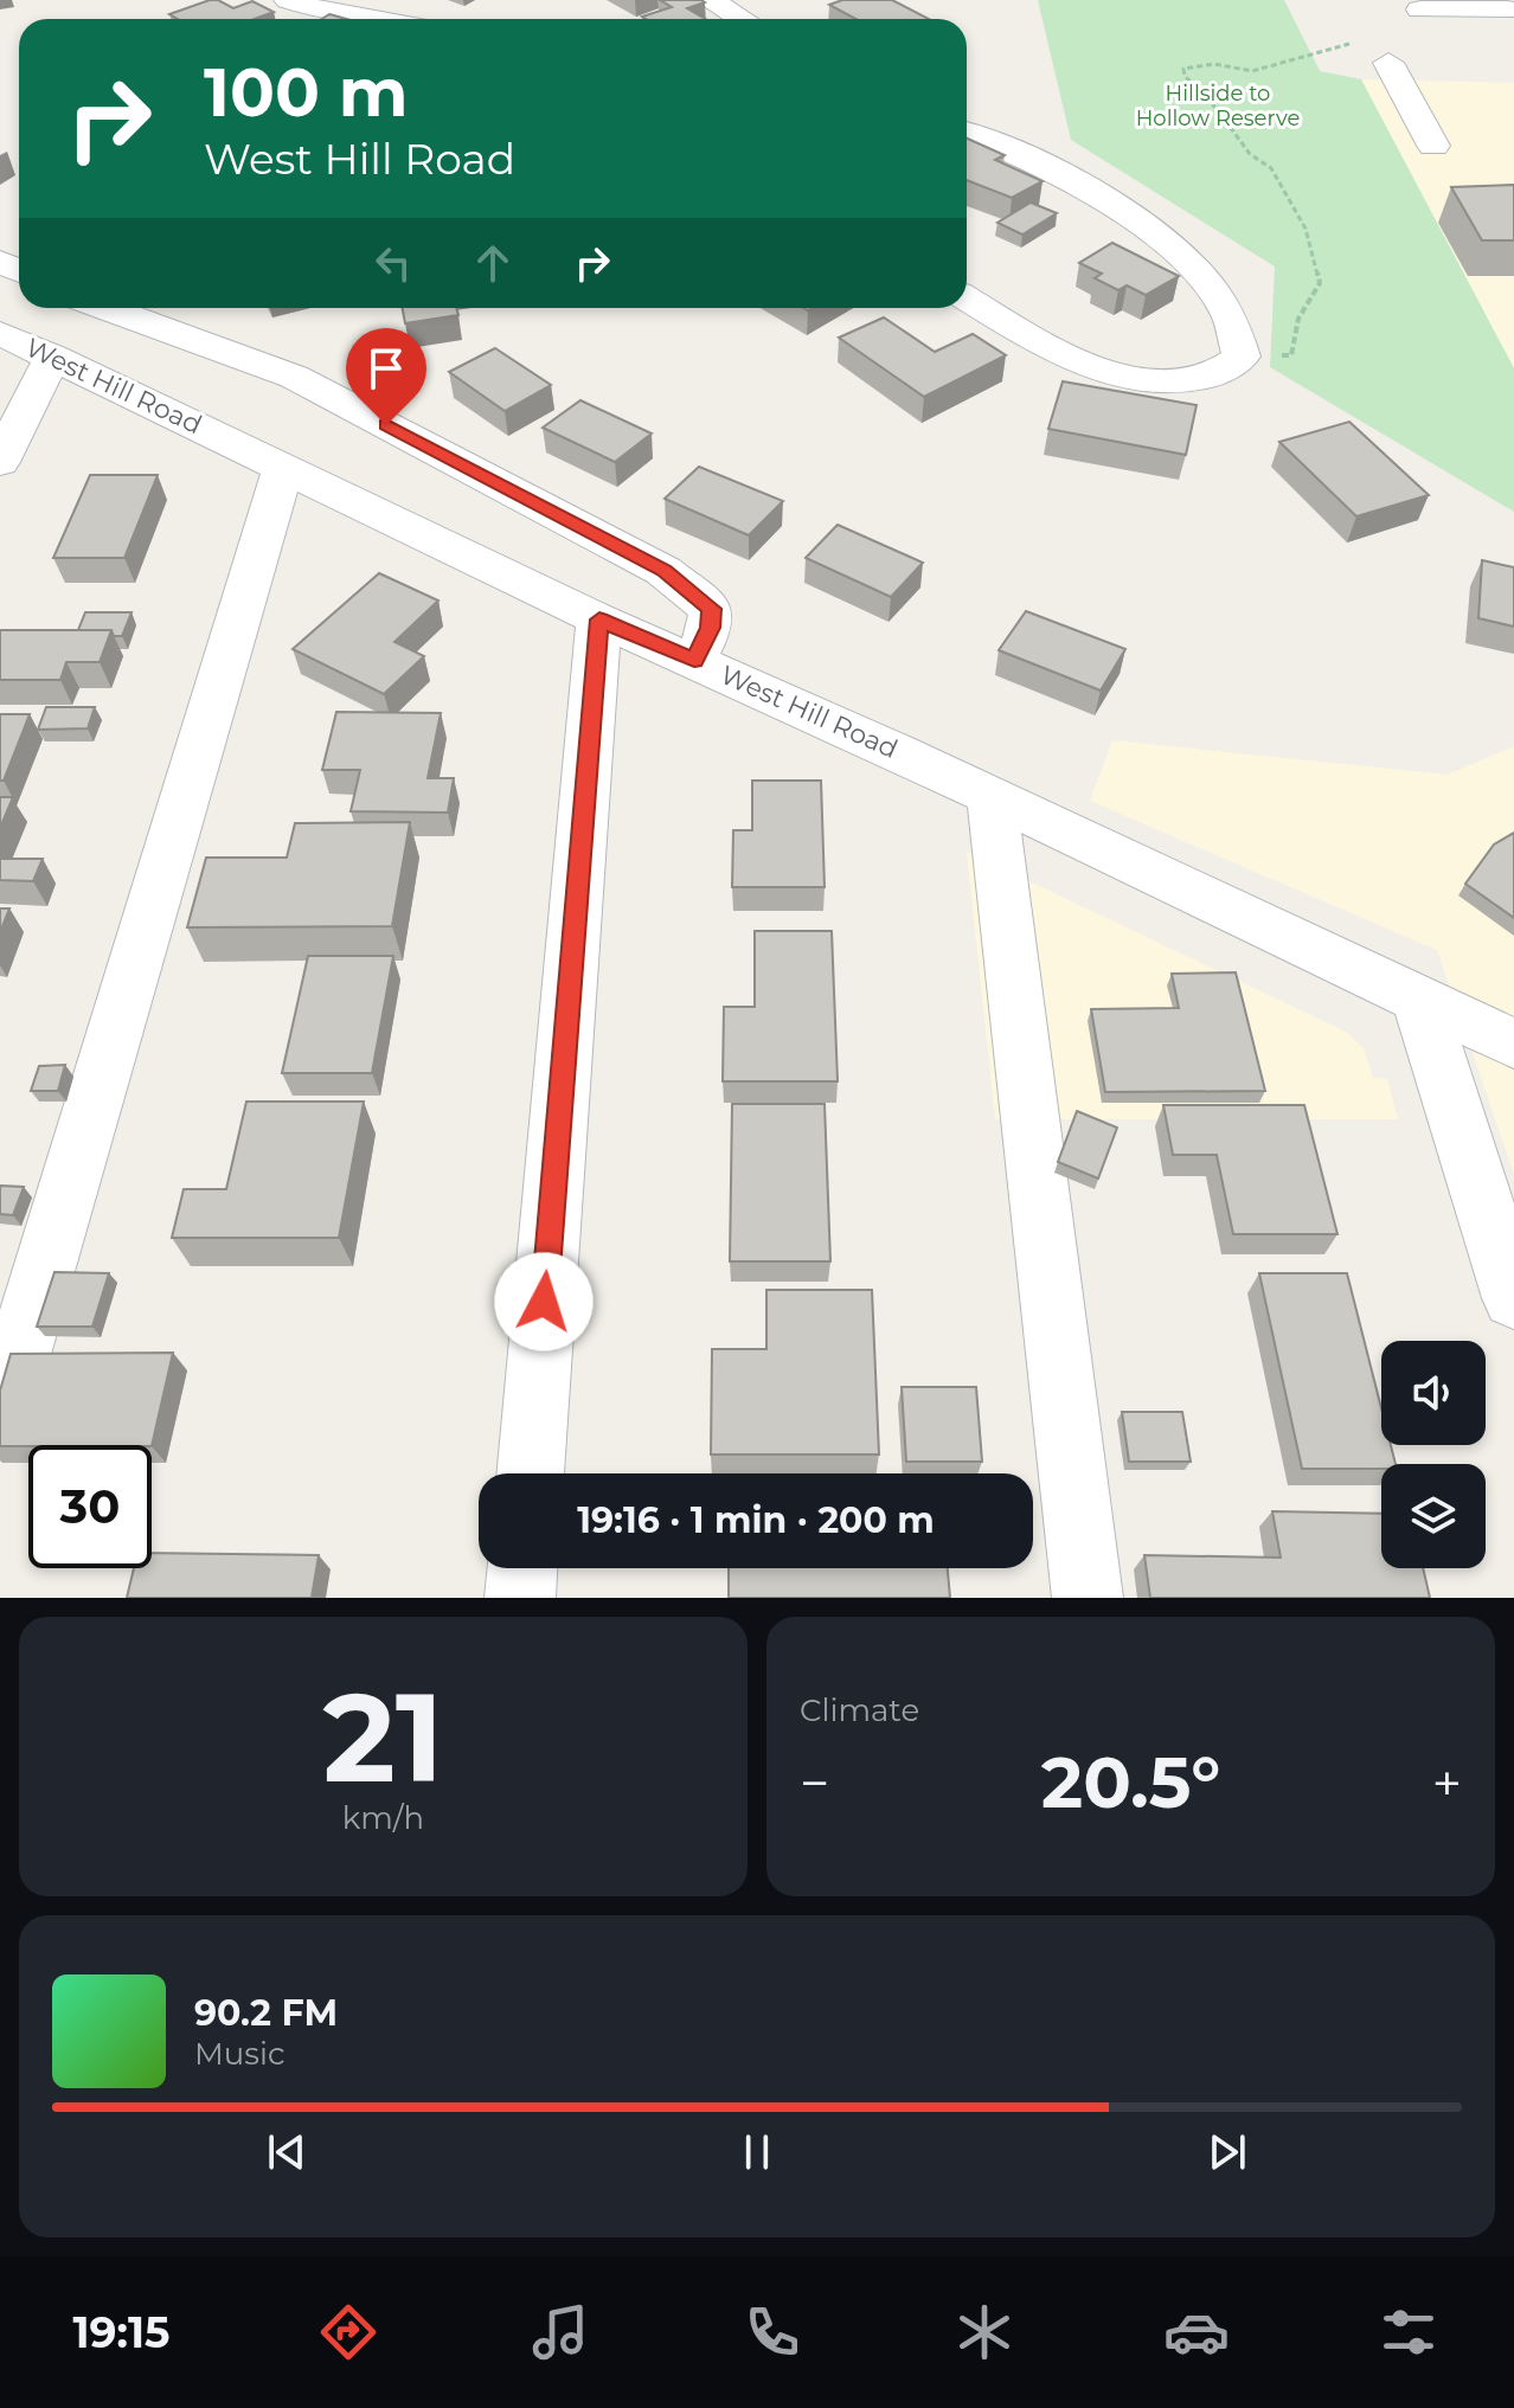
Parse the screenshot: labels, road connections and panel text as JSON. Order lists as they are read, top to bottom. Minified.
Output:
{"streets":{"street":["West Hill Road"]},"parks":["Hillside to Hollow Reserve"],"page":{"turn":["100 m","West Hill Road"],"limit":"30","trip":"19:16 · 1 min · 200 m","tile":[["21","km/h"],"Climate"],"heat":["−","20.5°","+"],"song":["90.2 FM","Music"],"tabs":"19:15"}}
